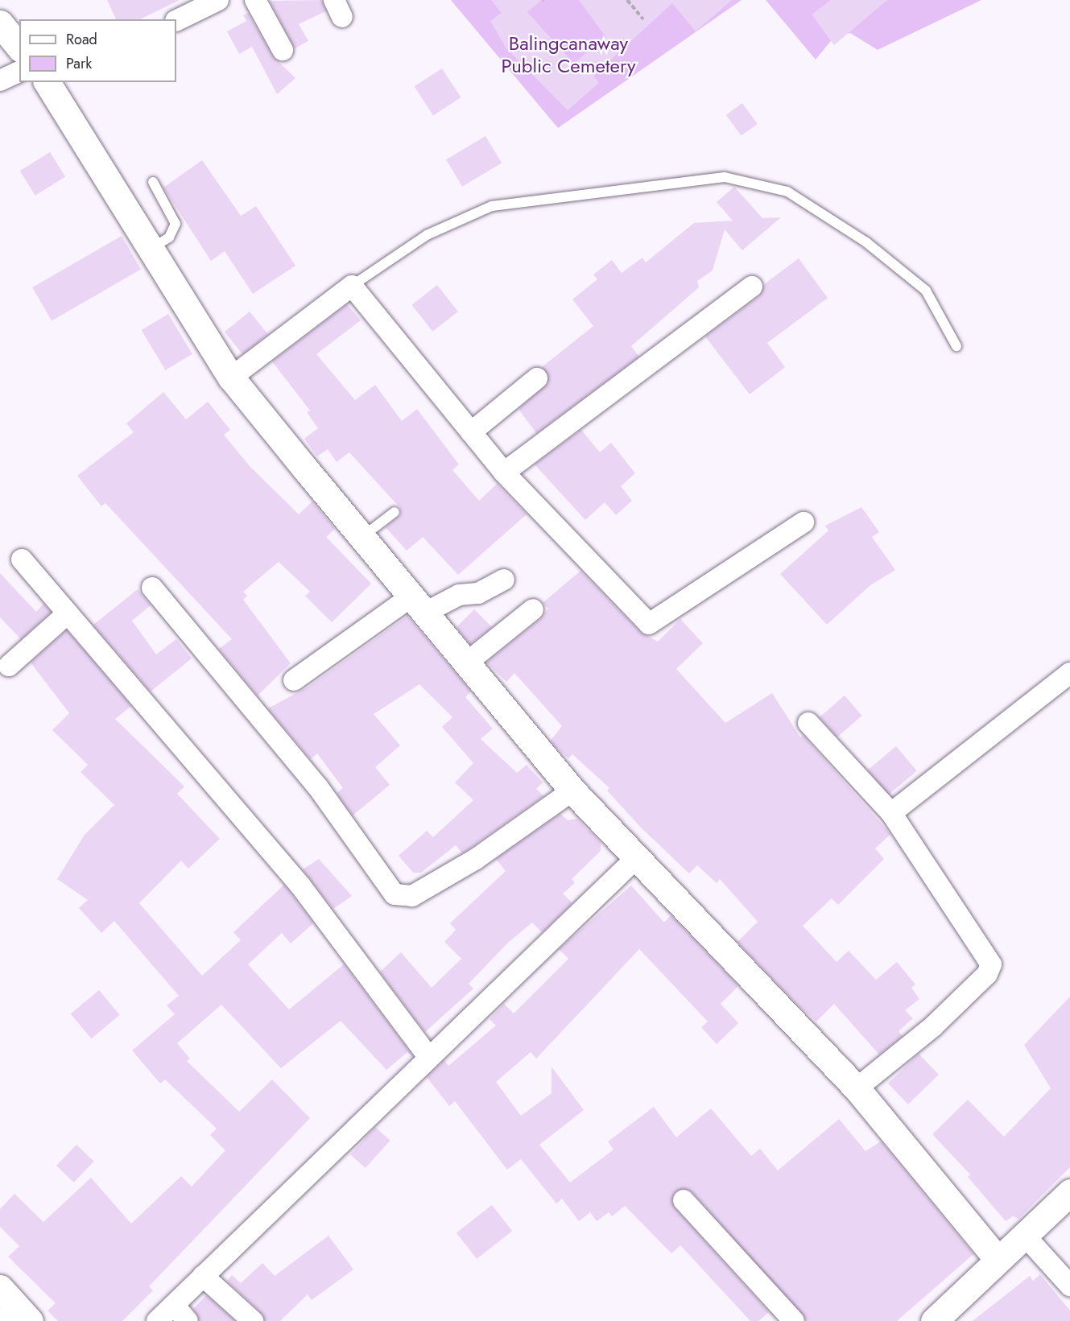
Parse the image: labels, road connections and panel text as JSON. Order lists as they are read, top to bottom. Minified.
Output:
{"parks":["Balingcanaway Public Cemetery"],"legend":["Road","Park"]}
